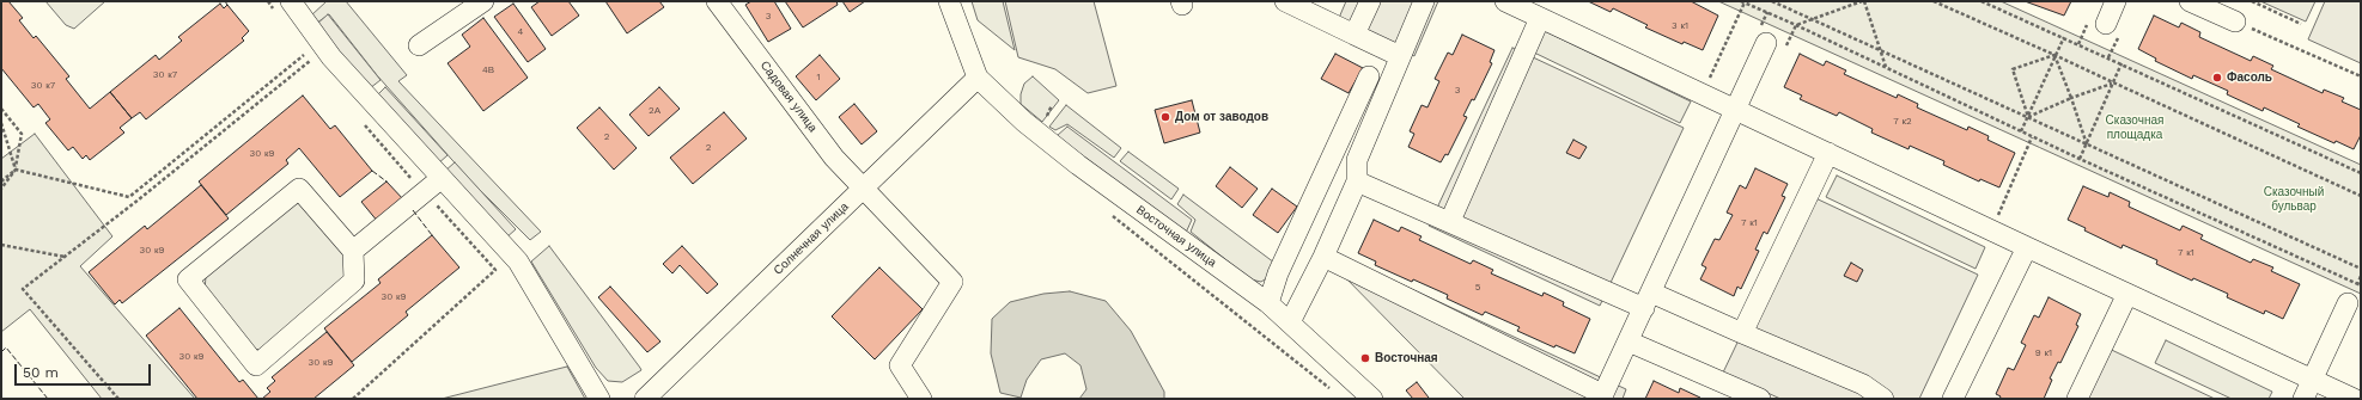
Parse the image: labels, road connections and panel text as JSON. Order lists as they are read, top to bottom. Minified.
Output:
{"streets":{"street":["Садовая улица","Восточная улица","Солнечная улица"]},"crossings":[["Садовая улица","Солнечная улица"],["Восточная улица","Солнечная улица"]],"parks":["Сказочная площадка","Сказочный бульвар"],"places":["Фасоль","Дом от заводов","Восточная"],"house_numbers":["3","3 к1","4","4В","30 к7","1","30 к7","3","2А","7 к2","2","2","30 к9","7 к1","30 к9","7 к1","5","30 к9","9 к1","30 к9","30 к9"],"scale_bar":"50 m"}
